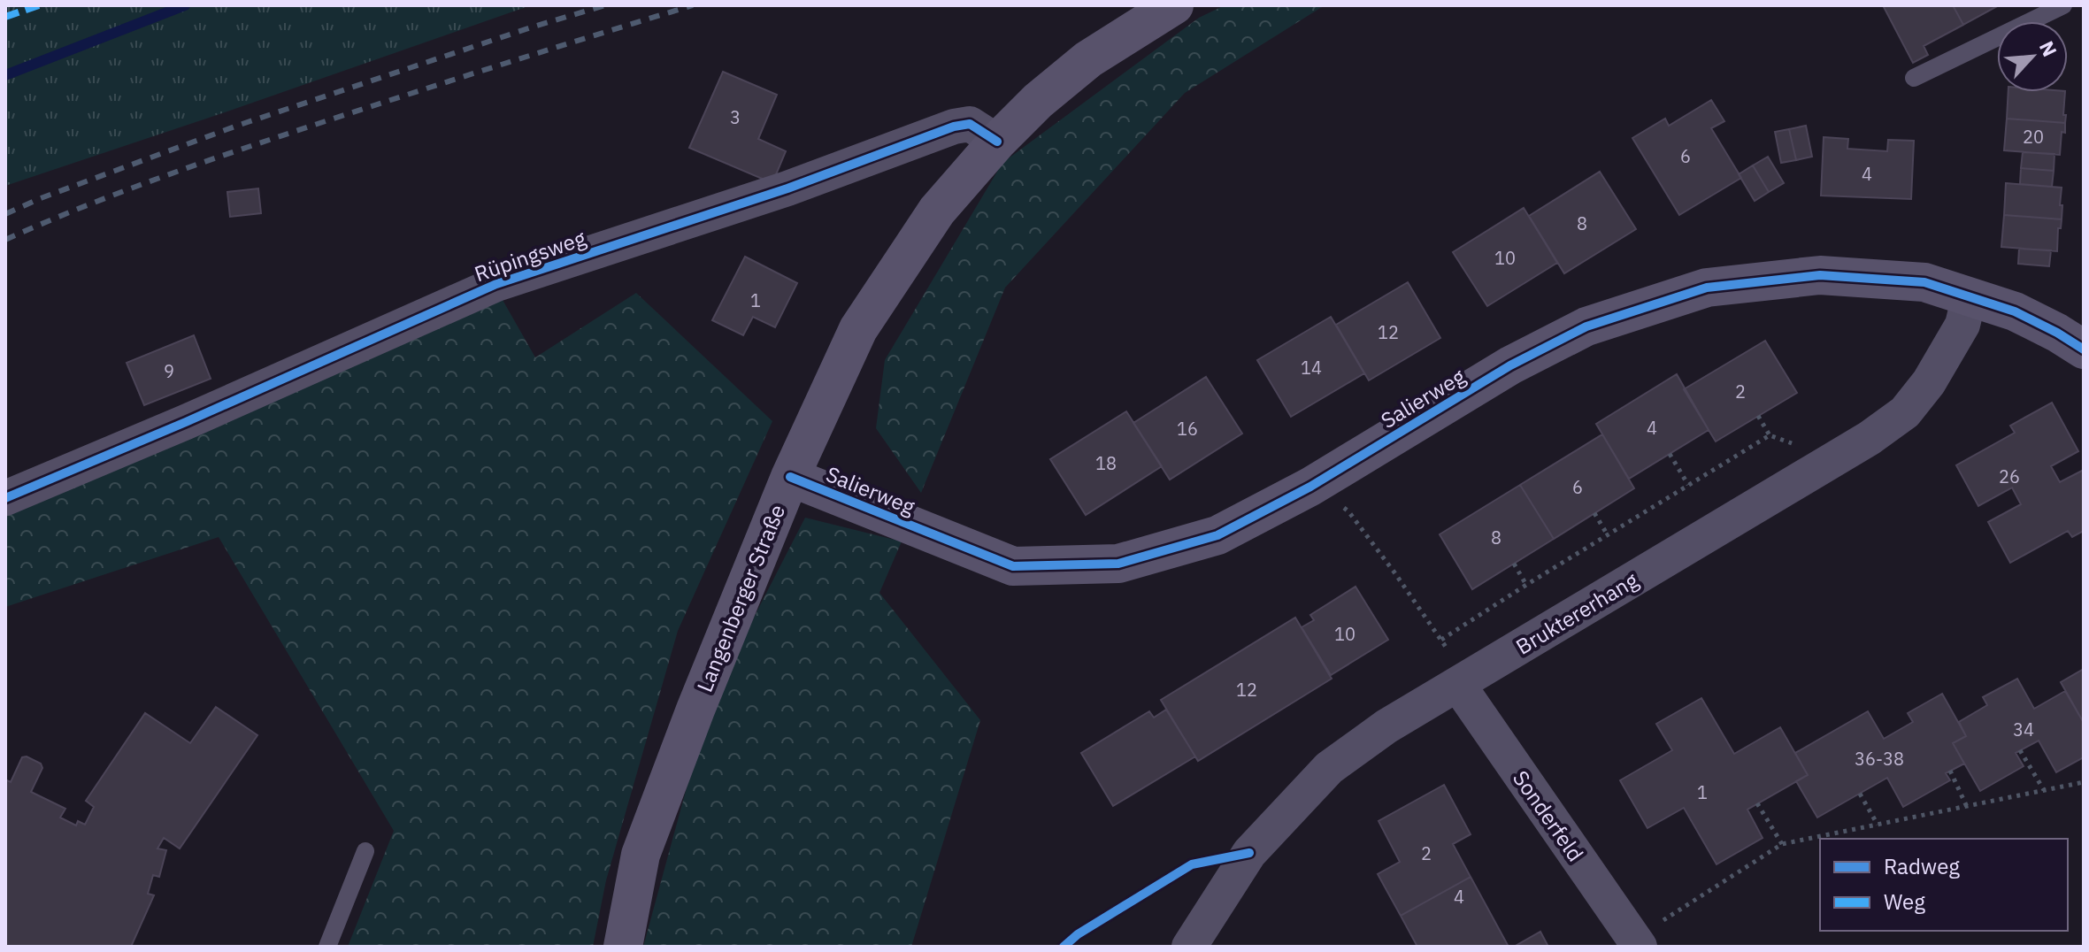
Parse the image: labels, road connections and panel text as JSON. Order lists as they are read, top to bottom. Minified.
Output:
{"streets":{"street":["Rüpingsweg","Salierweg","Langenberger Straße","Bruktererhang","Sonderfeld"]},"crossings":[["Rüpingsweg","Langenberger Straße"],["Salierweg","Langenberger Straße"],["Salierweg","Bruktererhang"],["Bruktererhang","Sonderfeld"]],"house_numbers":["3","20","6","4","8","10","1","12","14","9","2","4","16","18","26","6","8","10","12","34","36-38","1","2","4"],"legend":["Radweg","Weg"],"north":"top right"}
